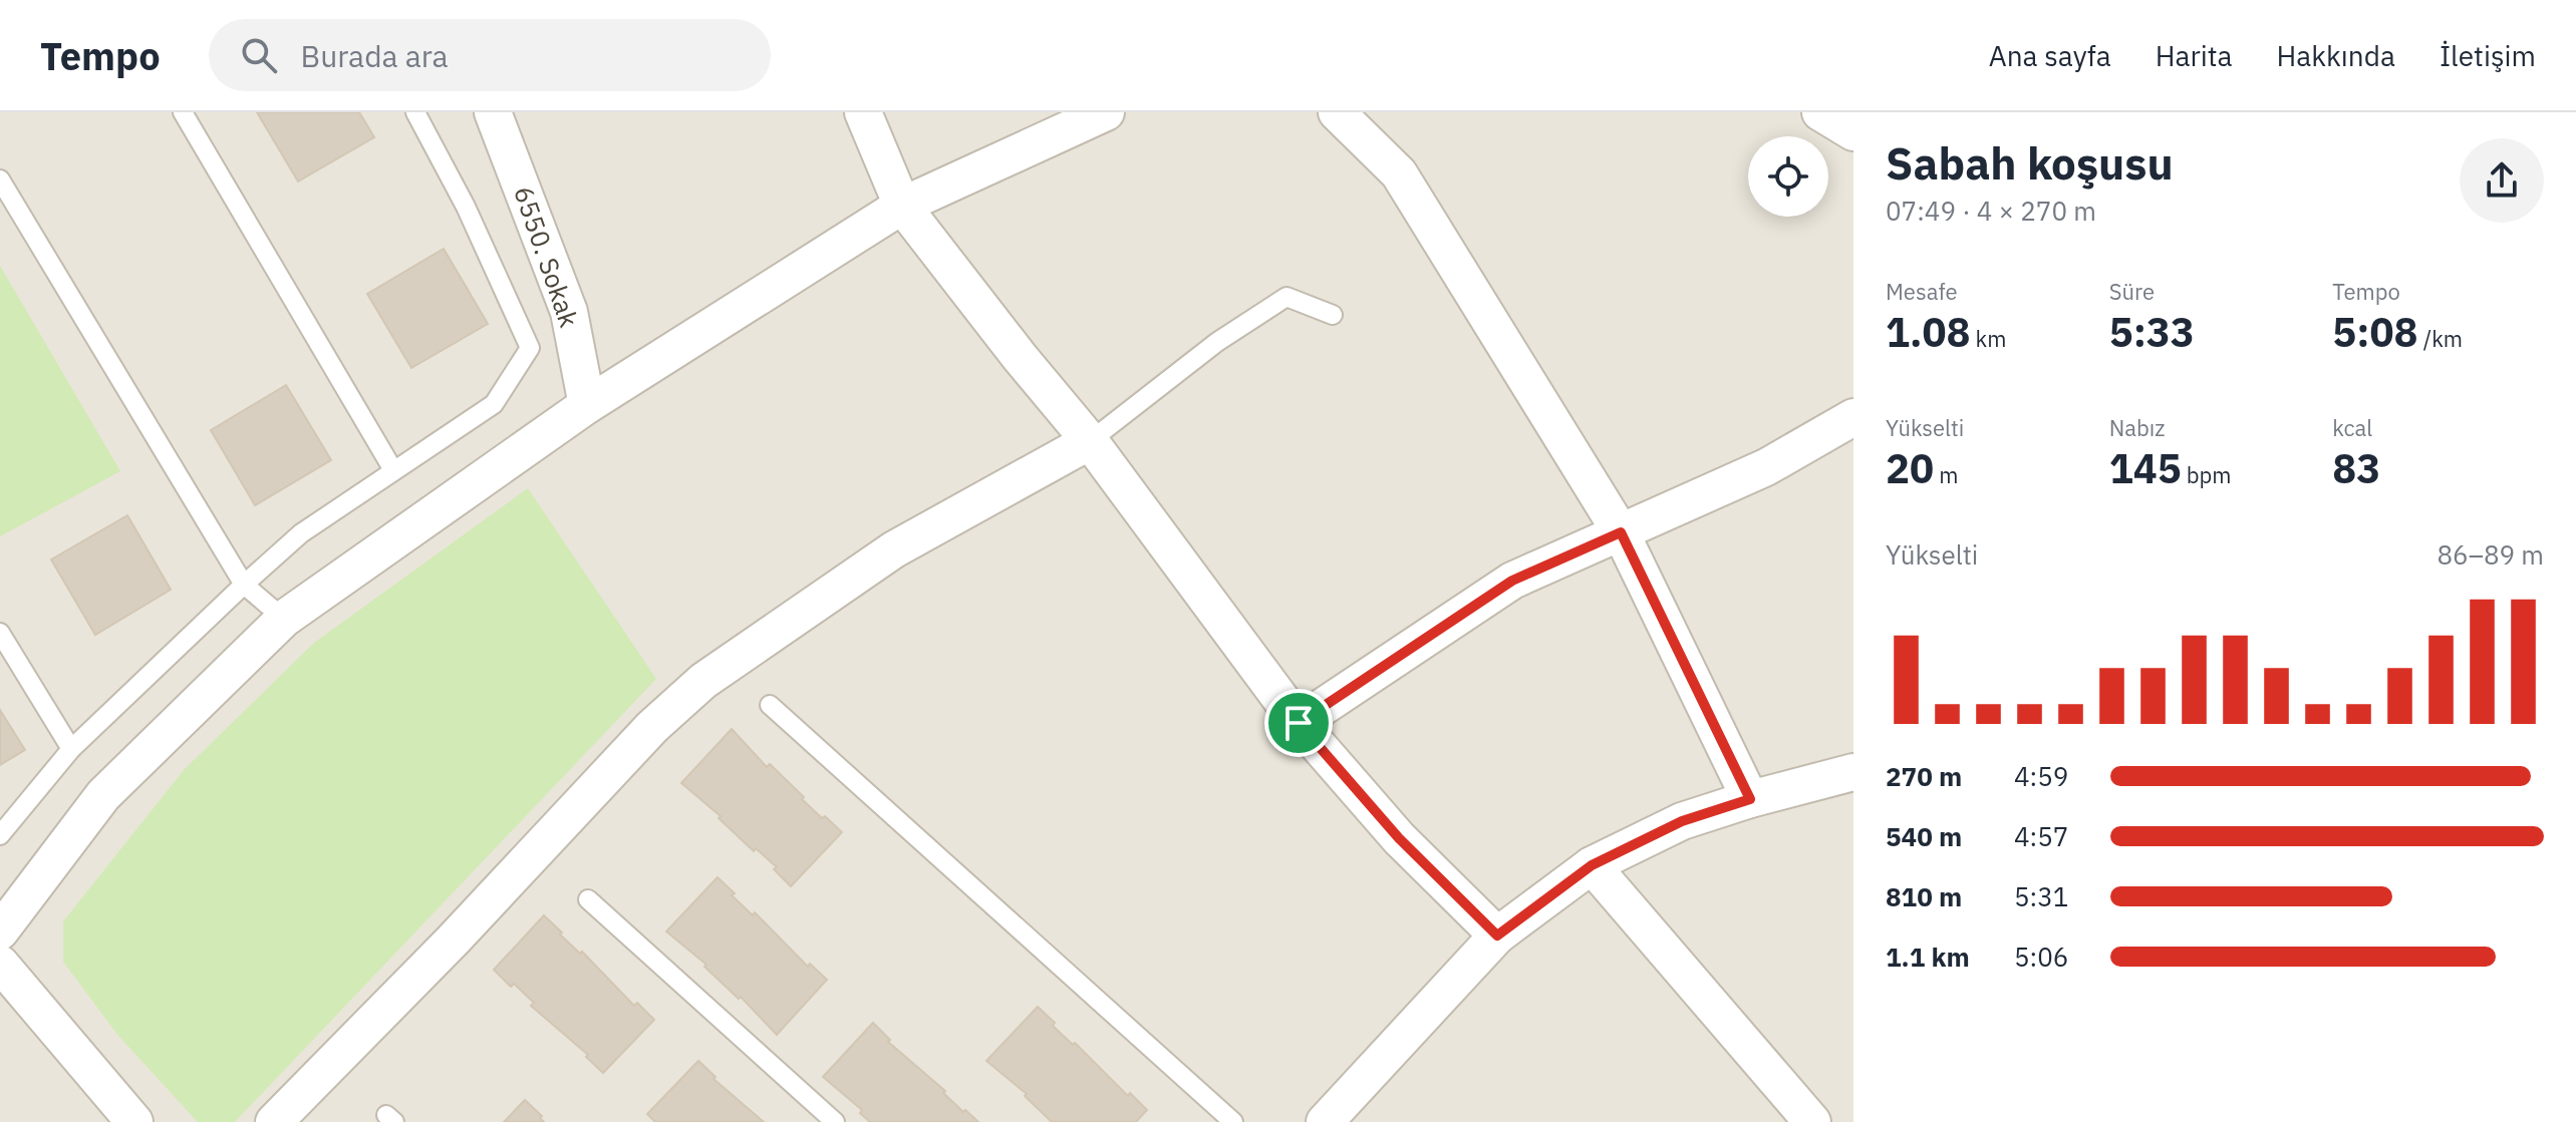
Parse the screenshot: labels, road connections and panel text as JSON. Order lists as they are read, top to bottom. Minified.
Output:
{"streets":{"street":["6550. Sokak"]},"page":{"header":"Tempo","search":"Burada ara","nav":["Ana sayfa","Harita","Hakkında","İletişim"],"heading":["Sabah koşusu","07:49 · 4 × 270 m"],"stats":[["Mesafe","1.08 km"],["Süre","5:33"],["Tempo","5:08 /km"],["Yükselti","20 m"],["Nabız","145 bpm"],["kcal","83"]],"chart":["Yükselti","86–89 m"],"list":[{"name":"270 m","note":"4:59"},{"name":"540 m","note":"4:57"},{"name":"810 m","note":"5:31"},{"name":"1.1 km","note":"5:06"}]}}
